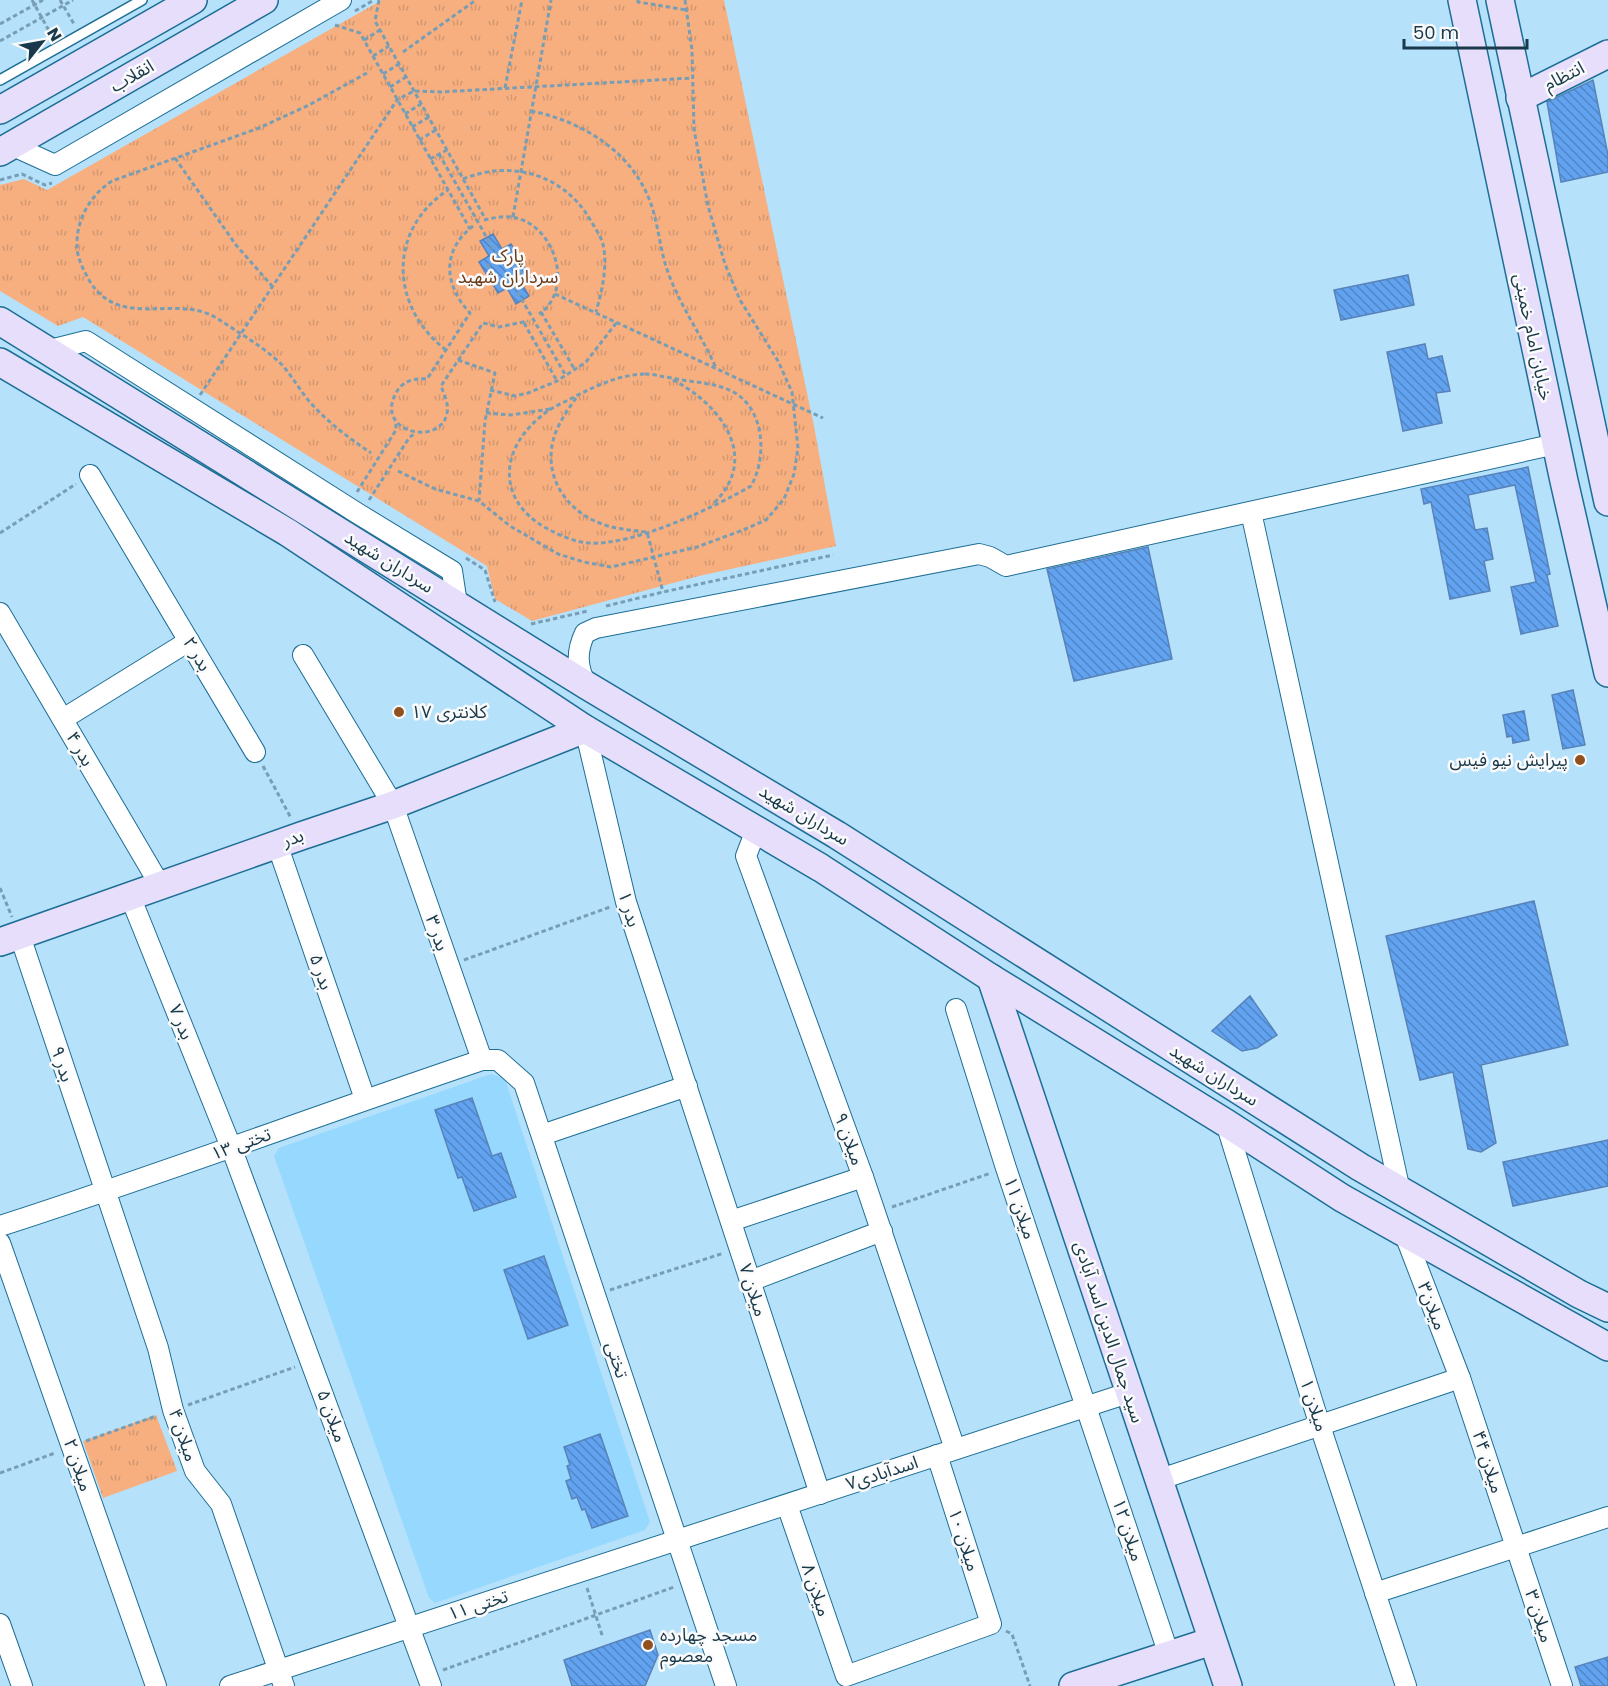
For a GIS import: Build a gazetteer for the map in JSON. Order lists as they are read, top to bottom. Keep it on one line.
{"streets":{"street":["انقلاب","انتظام","خیابان امام خمینی","سرداران شهید","بدر ۲","بدر ۴","بدر","بدر ۱","بدر ۳","بدر ۵","بدر ۷","بدر ۹","میلان ۹","تختی ۱۳","میلان ۱۱","میلان ۷","میلان۳","سید جمال الدین اسد آبادی","تختی","میلان ۱","میلان ۵","میلان ۴","میلان ۴۴","میلان ۲","اسدآبادی۷","میلان ۱۲","میلان ۱۰","میلان ۸","تختی ۱۱","میلان ۳"]},"crossings":[["انتظام","خیابان امام خمینی"],["سرداران شهید","بدر"],["سرداران شهید","بدر ۱"],["سرداران شهید","میلان ۹"],["سرداران شهید","میلان۳"],["سرداران شهید","سید جمال الدین اسد آبادی"],["سرداران شهید","میلان ۱"],["بدر ۴","بدر"],["بدر","بدر ۱"],["بدر","بدر ۳"],["بدر","بدر ۵"],["بدر","بدر ۷"],["بدر","بدر ۹"],["بدر ۱","میلان ۷"],["بدر ۳","تختی ۱۳"],["بدر ۳","تختی"],["بدر ۵","تختی ۱۳"],["بدر ۷","تختی ۱۳"],["بدر ۷","میلان ۵"],["بدر ۹","تختی ۱۳"],["بدر ۹","میلان ۴"],["میلان ۹","اسدآبادی۷"],["میلان ۹","میلان ۱۰"],["تختی ۱۳","تختی"],["تختی ۱۳","میلان ۵"],["تختی ۱۳","میلان ۴"],["میلان ۱۱","اسدآبادی۷"],["میلان ۱۱","میلان ۱۲"],["میلان ۷","اسدآبادی۷"],["میلان۳","میلان ۴۴"],["تختی","اسدآبادی۷"],["تختی","تختی ۱۱"],["میلان ۵","تختی ۱۱"],["میلان ۴","تختی ۱۱"],["میلان ۴۴","میلان ۳"],["اسدآبادی۷","میلان ۱۲"],["اسدآبادی۷","میلان ۱۰"],["اسدآبادی۷","میلان ۸"],["اسدآبادی۷","تختی ۱۱"],["میلان ۱۰","میلان ۸"]],"parks":["پارک سرداران شهید"],"places":["کلانتری ۱۷","پیرایش نیو فیس","مسجد چهارده معصوم"],"scale_bar":"50 m","north":"top right"}
